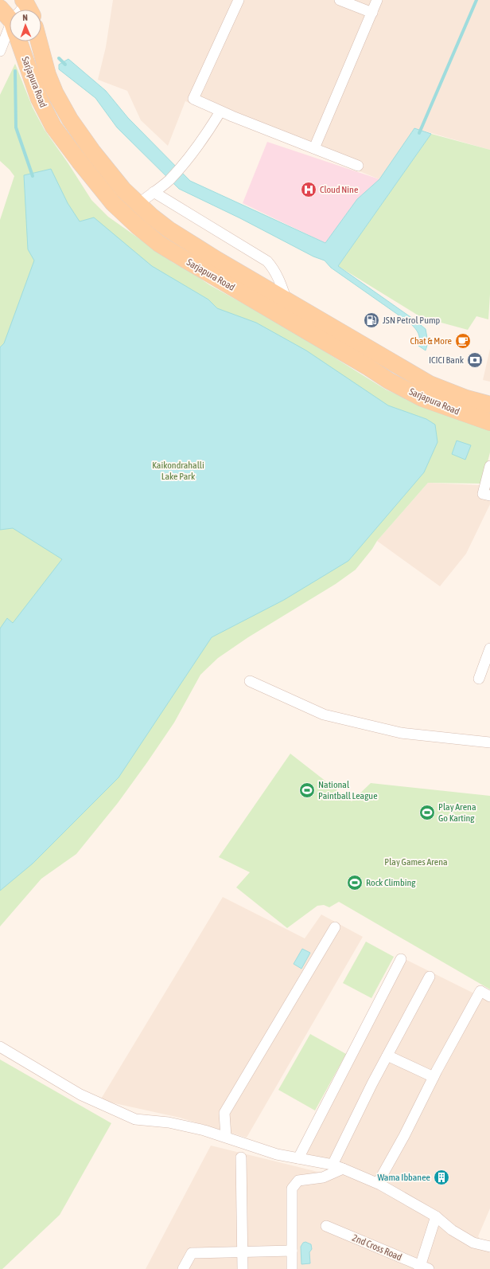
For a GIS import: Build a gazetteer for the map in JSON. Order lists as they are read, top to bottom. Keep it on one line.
{"streets":{"main road":["Sarjapura Road"],"street":["2nd Cross Road"]},"parks":["Kaikondrahalli Lake Park","Play Games Arena"],"places":{"hospital":["Cloud Nine"],"fuel station":["JSN Petrol Pump"],"cafe":["Chat & More"],"bank":["ICICI Bank"],"sports":["National Paintball League","Play Arena Go Karting","Rock Climbing"],"building":["Wama Ibbanee"]},"north":"top"}
